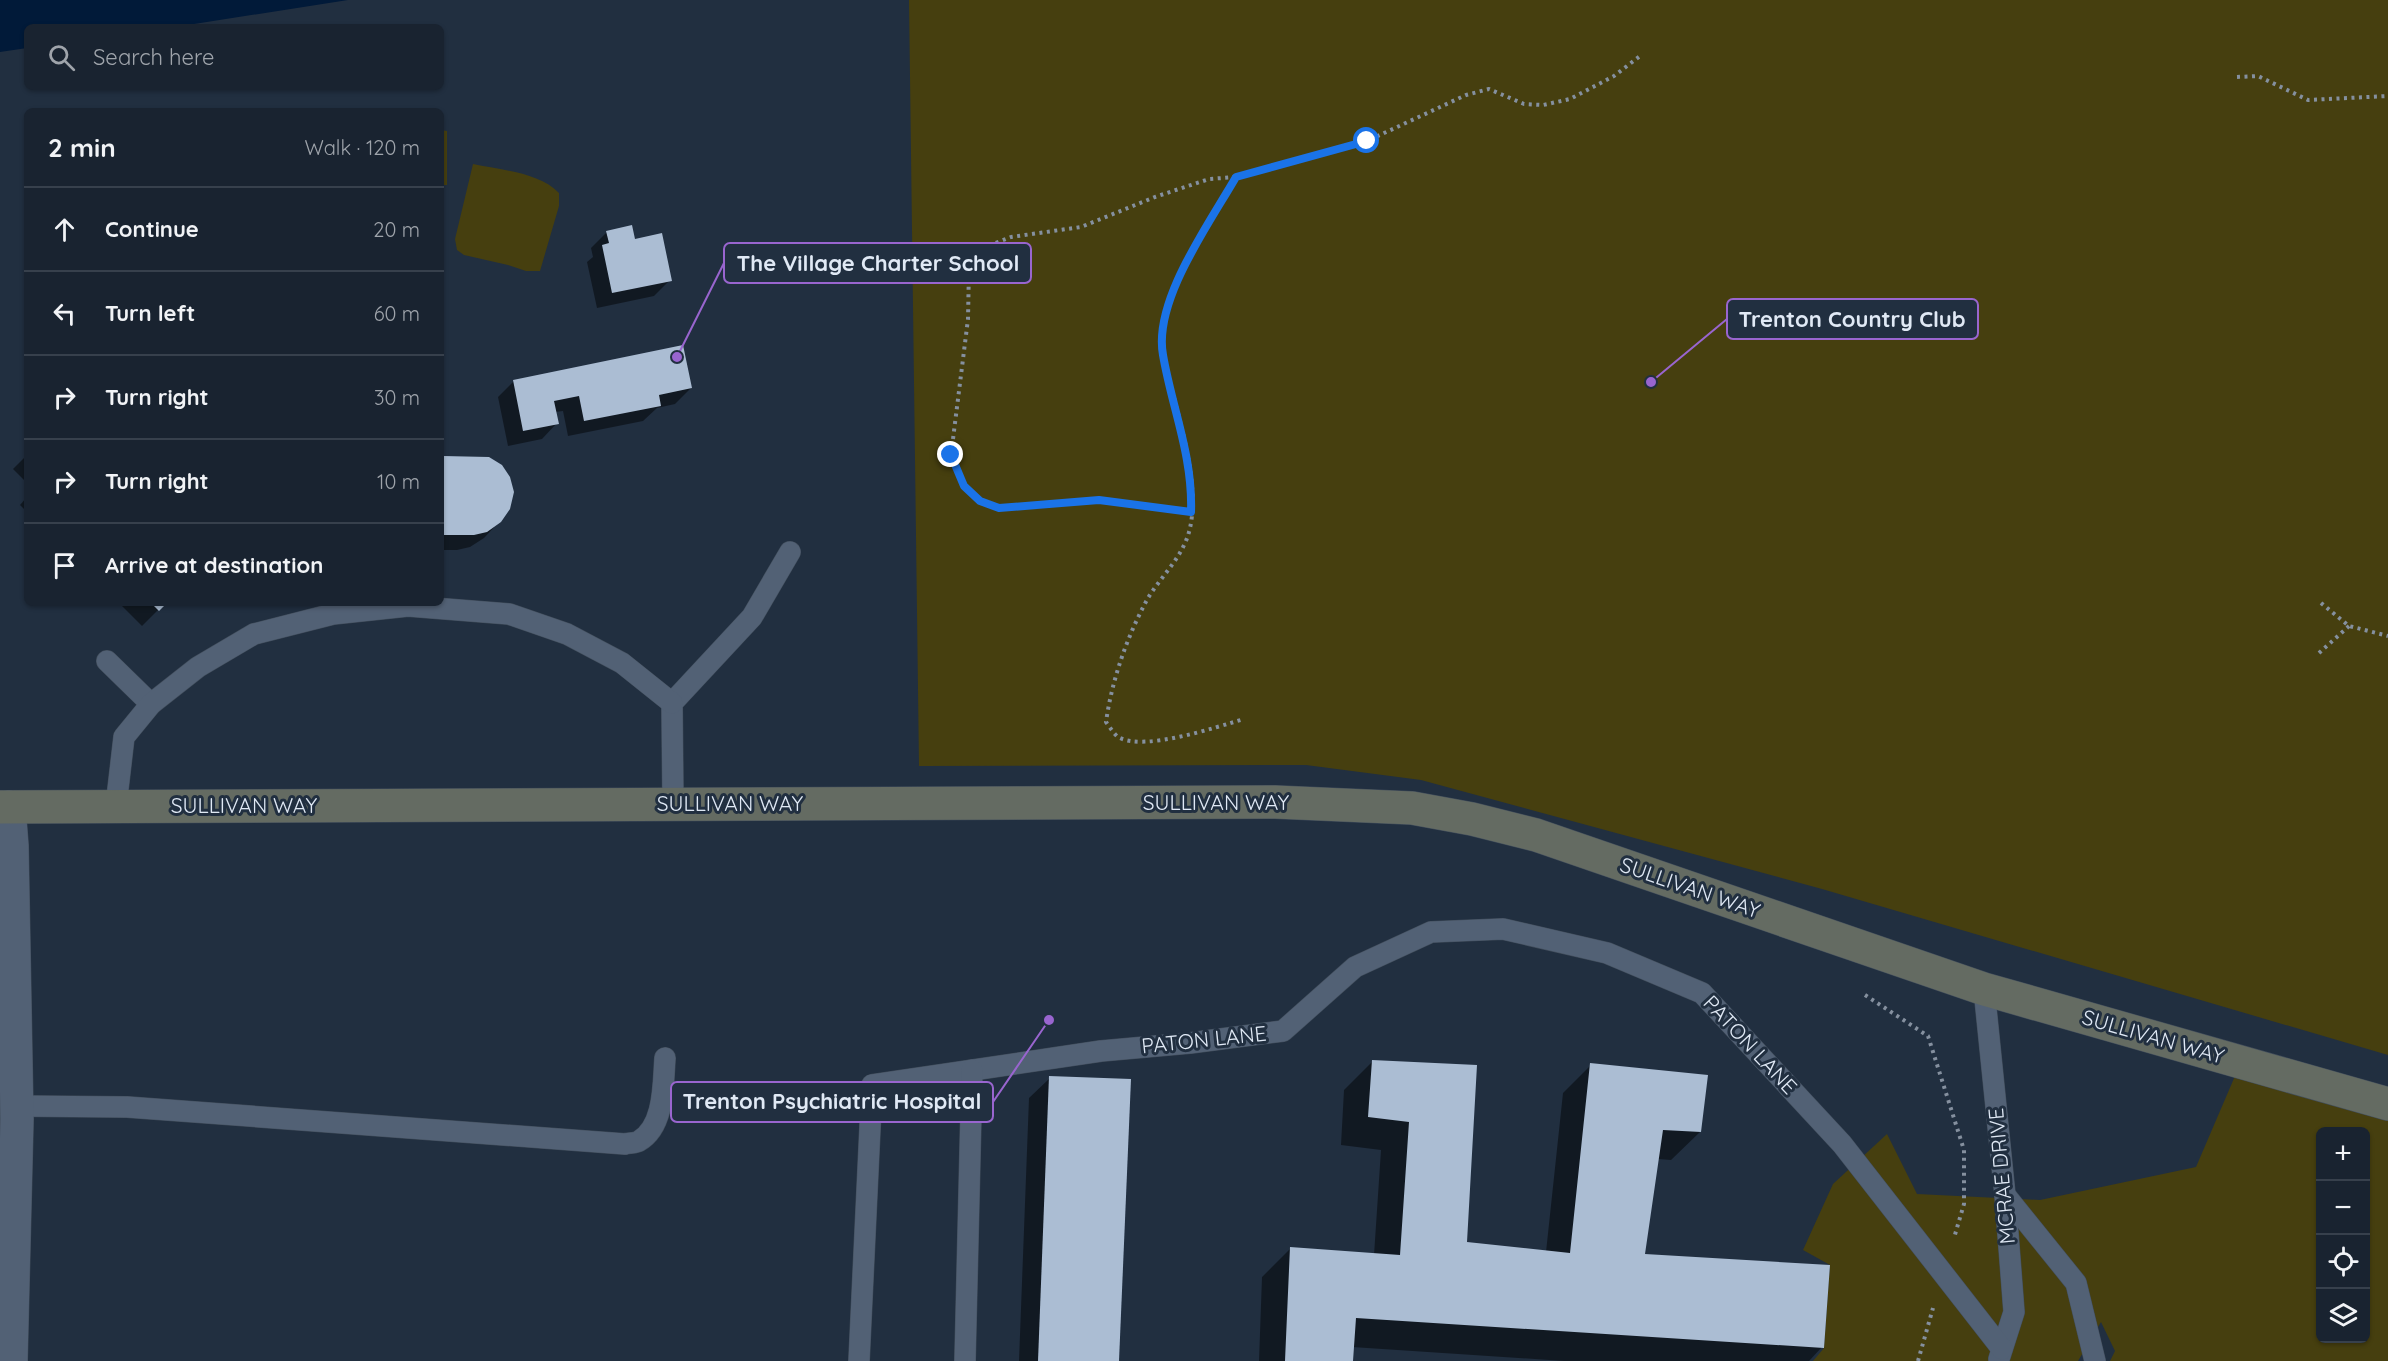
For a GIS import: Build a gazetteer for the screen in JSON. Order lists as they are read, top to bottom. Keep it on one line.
{"streets":{"main road":["SULLIVAN WAY"],"lane":["PATON LANE","MCRAE DRIVE"]},"crossings":[["SULLIVAN WAY","MCRAE DRIVE"],["PATON LANE","MCRAE DRIVE"]],"places":["The Village Charter School","Trenton Country Club","Trenton Psychiatric Hospital"],"page":{"search":"Search here","heading":["2 min","Walk · 120 m"],"list":[["Continue","20 m"],["Turn left","60 m"],["Turn right","30 m"],["Turn right","10 m"],"Arrive at destination"],"map_buttons":["+","−"]}}
